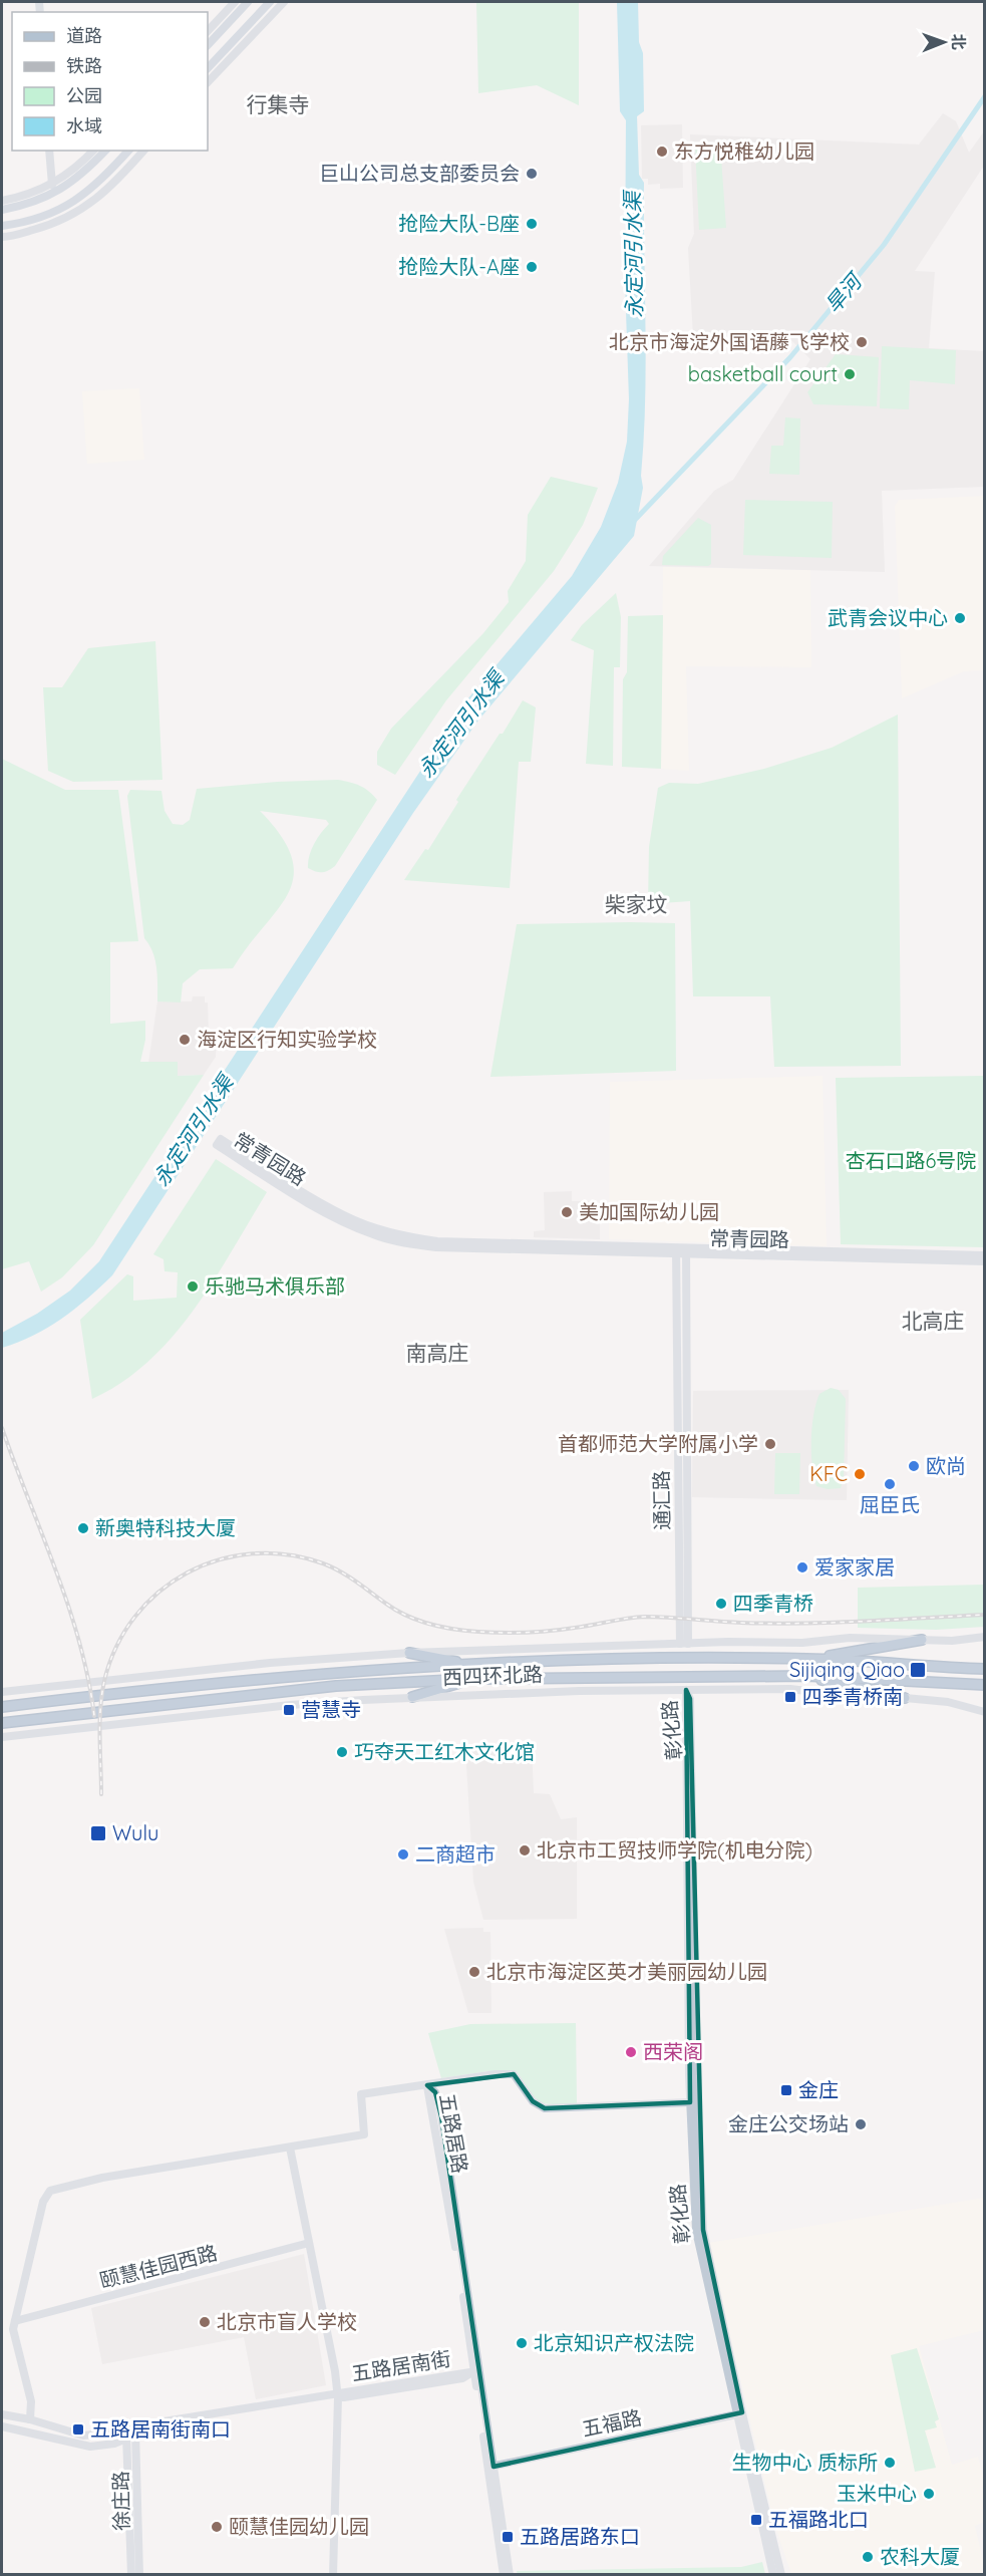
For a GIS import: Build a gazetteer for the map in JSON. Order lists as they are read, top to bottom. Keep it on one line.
{"streets":{"highway":["西四环北路"],"street":["常青园路","通汇路","彰化路","五路居路","颐慧佳园西路","五路居南街","五福路","徐庄路"]},"crossings":[["常青园路","通汇路"],["通汇路","西四环北路"],["西四环北路","彰化路"],["彰化路","五福路"],["五路居路","五路居南街"],["五路居路","五福路"],["五路居南街","徐庄路"]],"districts":["行集寺","柴家坟","北高庄","南高庄"],"water":["永定河引水渠","旱河"],"parks":["杏石口路6号院"],"places":{"other":["东方悦稚幼儿园","巨山公司总支部委员会","抢险大队-B座","抢险大队-A座","北京市海淀外国语藤飞学校","basketball court","武青会议中心","海淀区行知实验学校","美加国际幼儿园","乐驰马术俱乐部","首都师范大学附属小学","欧尚","KFC","屈臣氏","新奥特科技大厦","爱家家居","四季青桥","巧夺天工红木文化馆","北京市工贸技师学院(机电分院)","二商超市","北京市海淀区英才美丽园幼儿园","西荣阁","金庄公交场站","北京市盲人学校","北京知识产权法院","生物中心 质标所","玉米中心","颐慧佳园幼儿园","农科大厦"],"transit":["Sijiqing Qiao","四季青桥南","营慧寺","Wulu","金庄","五路居南街南口","五福路北口","五路居路东口"]},"legend":["道路","铁路","公园","水域"],"north":"right"}
